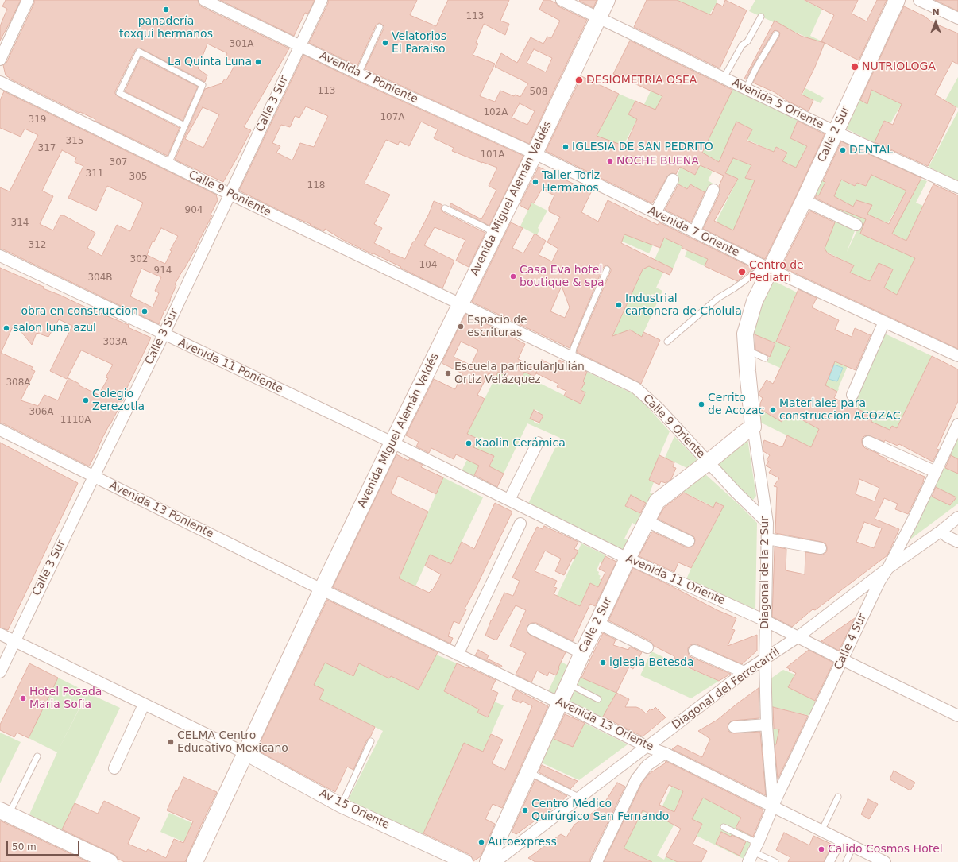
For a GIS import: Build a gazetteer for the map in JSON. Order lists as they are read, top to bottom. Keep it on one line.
{"streets":{"main road":["Calle 2 Sur","Avenida Miguel Alemán Valdés","Diagonal de la 2 Sur"],"street":["Avenida 7 Poniente","Calle 3 Sur","Avenida 5 Oriente","Calle 9 Poniente","Avenida 7 Oriente","Avenida 11 Poniente","Calle 9 Oriente","Avenida 13 Poniente","Avenida 11 Oriente","Calle 4 Sur","Diagonal del Ferrocarril","Avenida 13 Oriente","Av 15 Oriente"]},"crossings":[["Avenida 7 Poniente","Calle 3 Sur"],["Avenida 7 Poniente","Avenida Miguel Alemán Valdés"],["Avenida 7 Poniente","Avenida 7 Oriente"],["Calle 3 Sur","Calle 9 Poniente"],["Calle 3 Sur","Avenida 11 Poniente"],["Calle 3 Sur","Avenida 13 Poniente"],["Avenida 5 Oriente","Calle 2 Sur"],["Avenida 5 Oriente","Avenida Miguel Alemán Valdés"],["Calle 2 Sur","Avenida 7 Oriente"],["Calle 2 Sur","Calle 9 Oriente"],["Calle 2 Sur","Diagonal de la 2 Sur"],["Calle 2 Sur","Avenida 11 Oriente"],["Calle 2 Sur","Avenida 13 Oriente"],["Calle 9 Poniente","Avenida Miguel Alemán Valdés"],["Calle 9 Poniente","Calle 9 Oriente"],["Avenida Miguel Alemán Valdés","Avenida 7 Oriente"],["Avenida Miguel Alemán Valdés","Avenida 11 Poniente"],["Avenida Miguel Alemán Valdés","Calle 9 Oriente"],["Avenida Miguel Alemán Valdés","Avenida 13 Poniente"],["Avenida Miguel Alemán Valdés","Avenida 11 Oriente"],["Avenida Miguel Alemán Valdés","Avenida 13 Oriente"],["Avenida Miguel Alemán Valdés","Av 15 Oriente"],["Avenida 7 Oriente","Diagonal de la 2 Sur"],["Avenida 11 Poniente","Avenida 11 Oriente"],["Calle 9 Oriente","Diagonal de la 2 Sur"],["Avenida 13 Poniente","Avenida 13 Oriente"],["Diagonal de la 2 Sur","Avenida 11 Oriente"],["Diagonal de la 2 Sur","Calle 4 Sur"],["Diagonal de la 2 Sur","Diagonal del Ferrocarril"],["Diagonal de la 2 Sur","Avenida 13 Oriente"],["Avenida 11 Oriente","Calle 4 Sur"],["Avenida 11 Oriente","Diagonal del Ferrocarril"],["Calle 4 Sur","Diagonal del Ferrocarril"],["Calle 4 Sur","Avenida 13 Oriente"],["Diagonal del Ferrocarril","Avenida 13 Oriente"]],"places":["panadería toxqui hermanos","Velatorios El Paraiso","La Quinta Luna","NUTRIOLOGA","DESIOMETRIA OSEA","IGLESIA DE SAN PEDRITO","DENTAL","NOCHE BUENA","Taller Toriz Hermanos","Centro de Pediatri","Casa Eva hotel boutique & spa","Industrial cartonera de Cholula","obra en construccion","Espacio de escrituras","salon luna azul","Escuela particularJulián Ortiz Velázquez","Colegio Zerezotla","Cerrito de Acozac","Materiales para construccion ACOZAC","Kaolin Cerámica","iglesia Betesda","Hotel Posada Maria Sofia","CELMA Centro Educativo Mexicano","Centro Médico Quirúrgico San Fernando","Autoexpress","Calido Cosmos Hotel"],"house_numbers":["113","301A","113","508","102A","107A","319","315","317","101A","307","311","305","118","904","314","312","302","104","914","304B","303A","308A","306A","1110A"],"scale_bar":"50 m","north":"top"}
